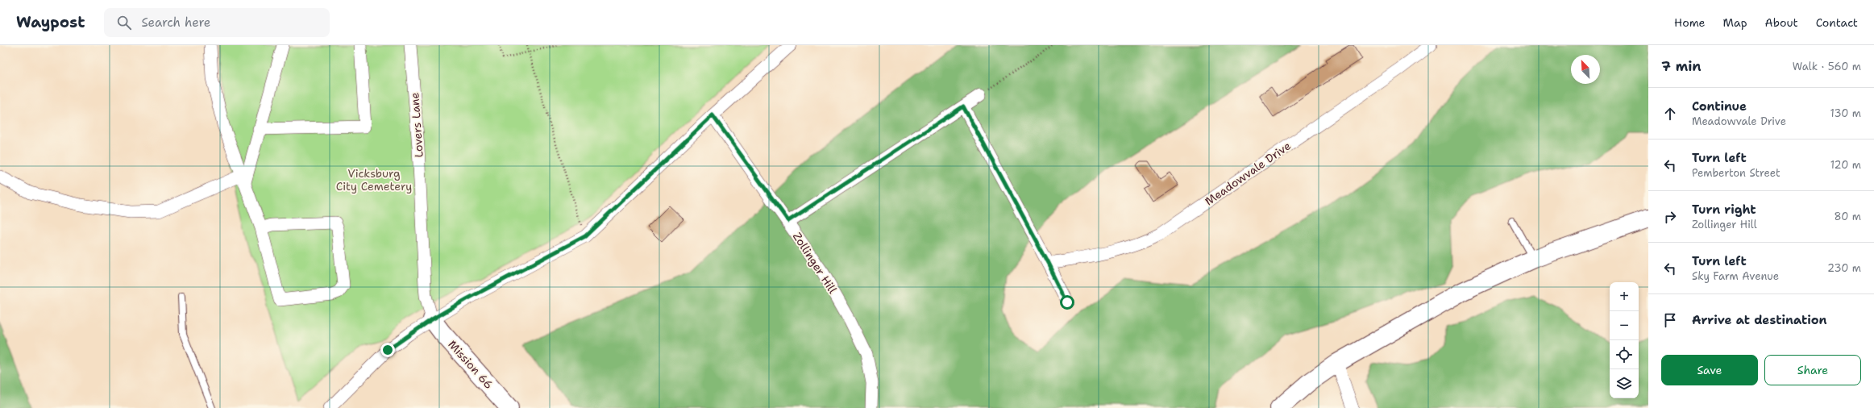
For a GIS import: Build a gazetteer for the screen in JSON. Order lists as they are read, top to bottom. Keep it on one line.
{"streets":{"street":["Lovers Lane","Meadowvale Drive","Zollinger Hill","Mission 66"]},"crossings":[["Lovers Lane","Mission 66"]],"parks":["Vicksburg City Cemetery"],"north":"top left","page":{"header":"Waypost","search":"Search here","nav":["Home","Map","About","Contact"],"heading":["7 min","Walk · 560 m"],"list":[["Continue","Meadowvale Drive","130 m"],["Turn left","Pemberton Street","120 m"],["Turn right","Zollinger Hill","80 m"],["Turn left","Sky Farm Avenue","230 m"],"Arrive at destination"],"map_buttons":["+","−"],"buttons":["Save","Share"]}}
